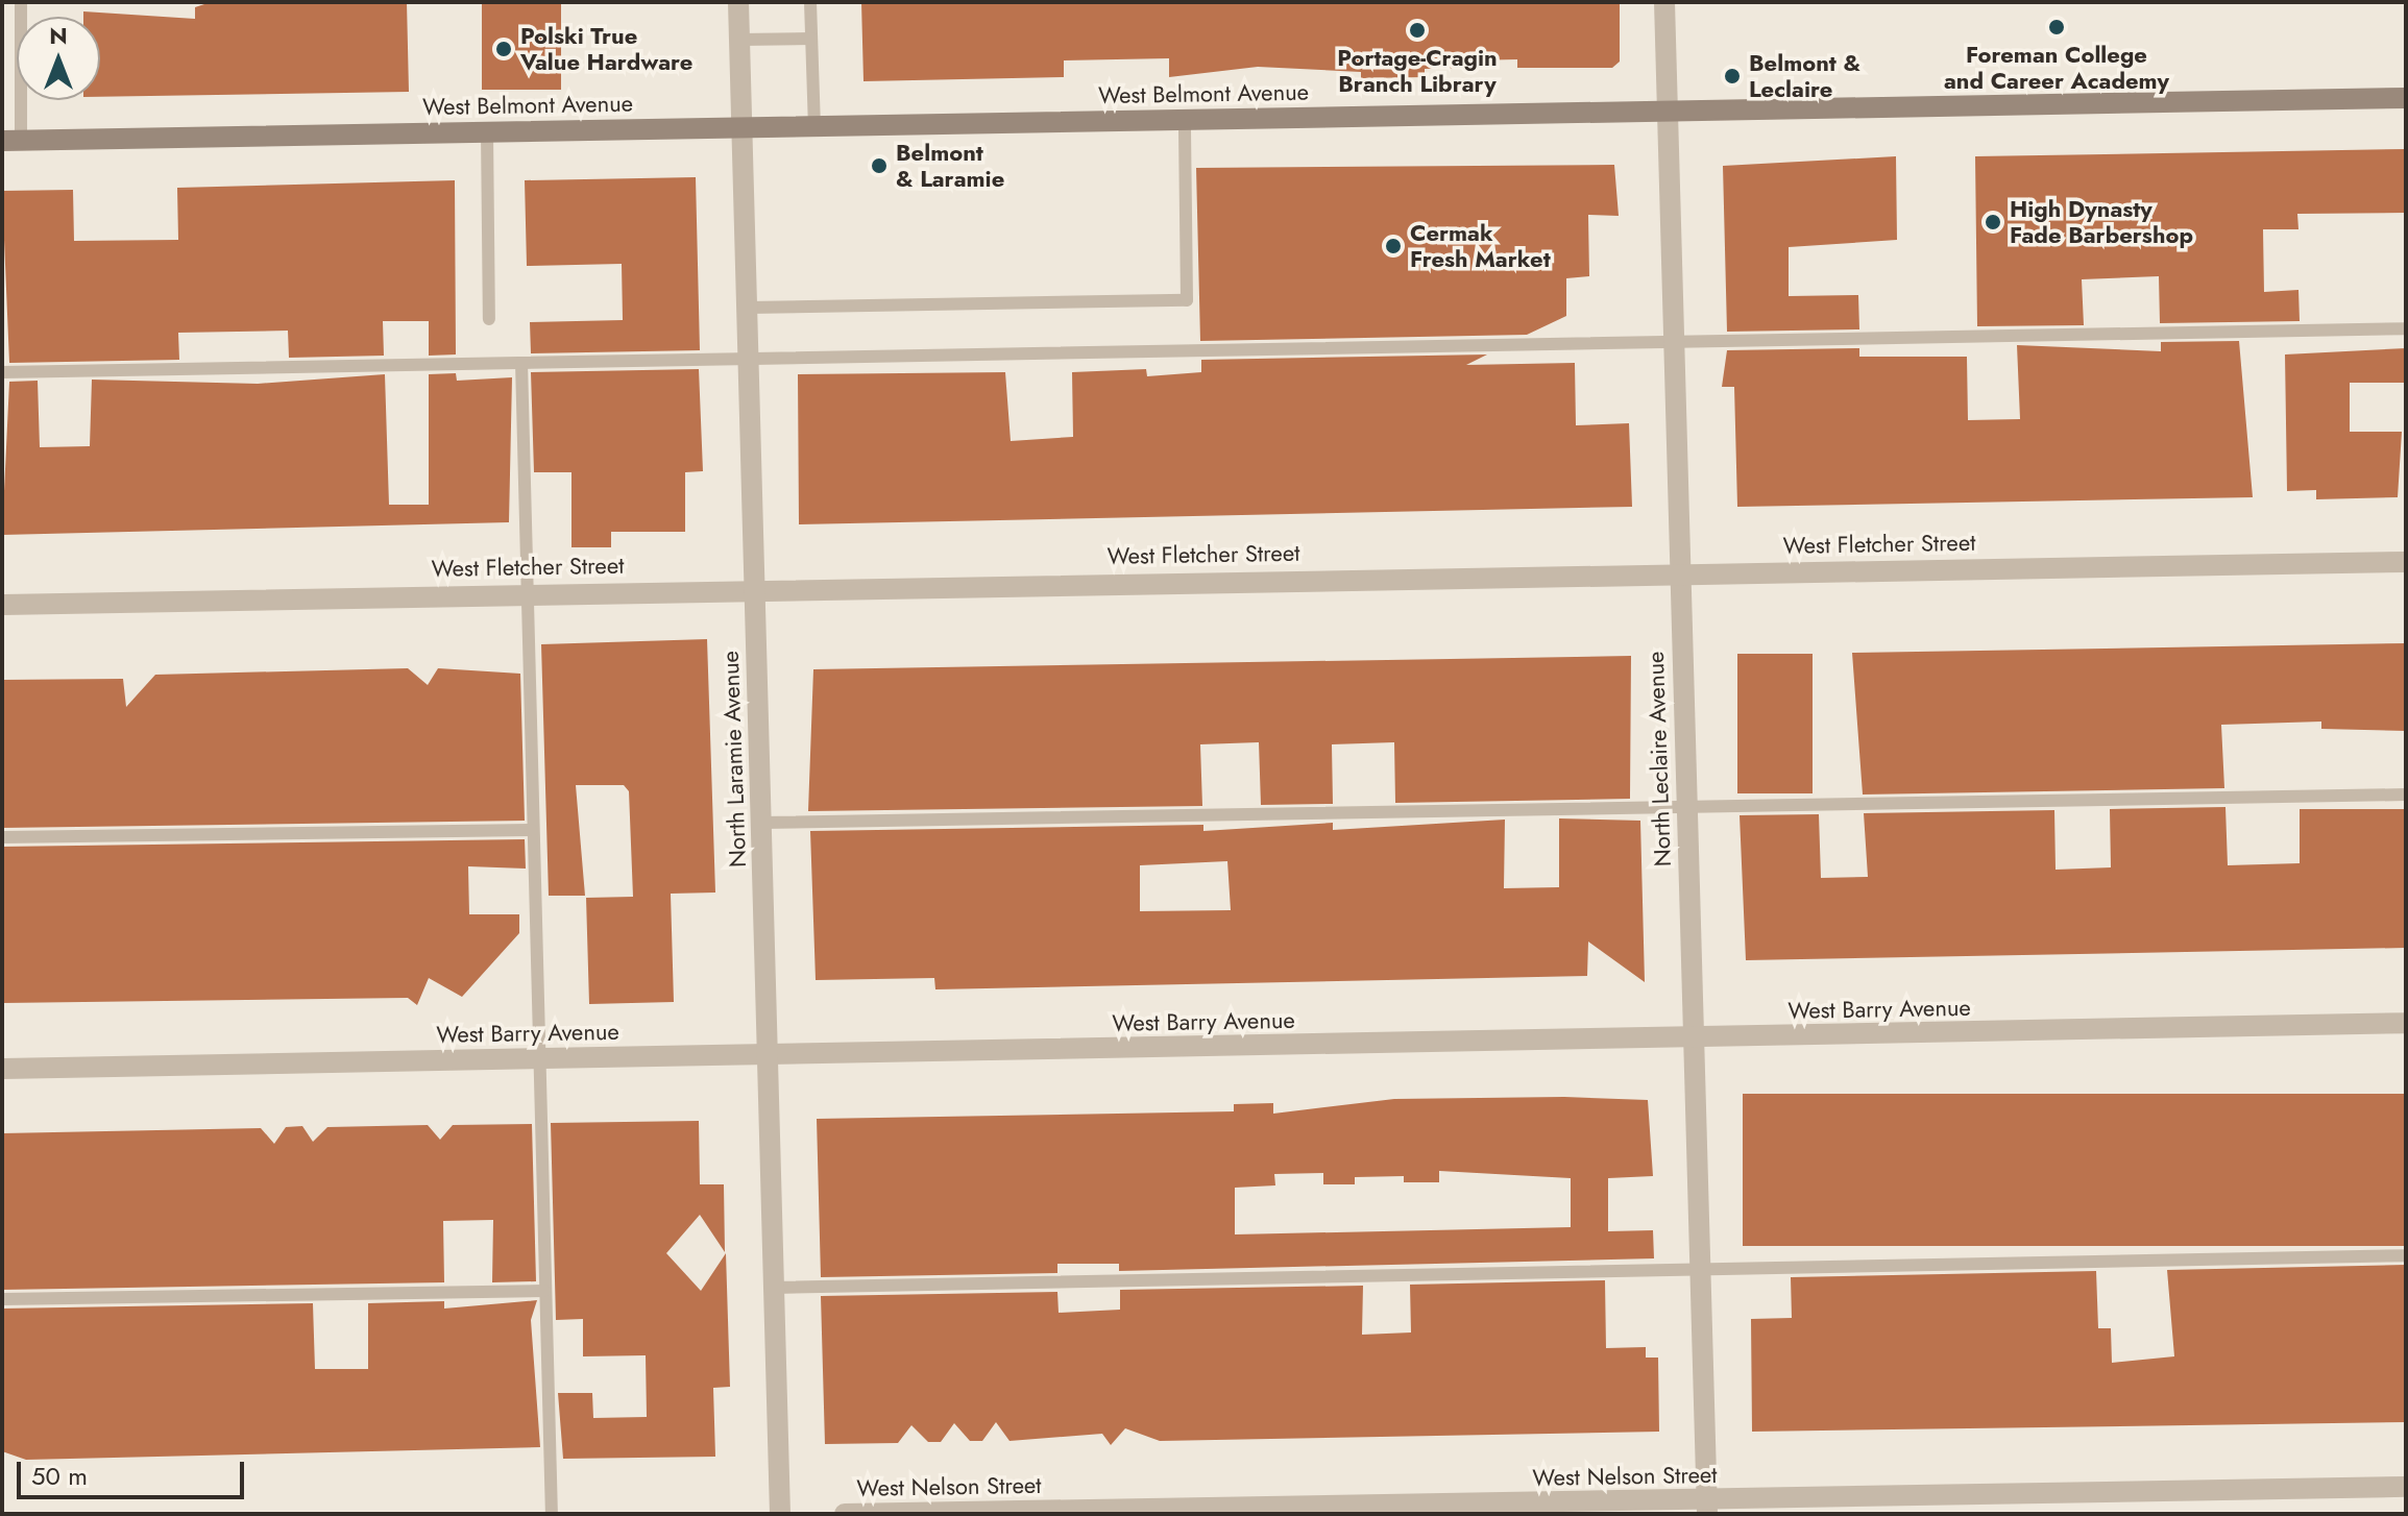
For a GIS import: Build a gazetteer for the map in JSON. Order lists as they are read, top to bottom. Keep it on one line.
{"streets":{"main road":["West Belmont Avenue"],"street":["West Fletcher Street","North Laramie Avenue","North Leclaire Avenue","West Barry Avenue","West Nelson Street"]},"crossings":[["West Belmont Avenue","North Laramie Avenue"],["West Belmont Avenue","North Leclaire Avenue"],["West Fletcher Street","North Laramie Avenue"],["West Fletcher Street","North Leclaire Avenue"],["North Laramie Avenue","West Barry Avenue"],["North Leclaire Avenue","West Barry Avenue"],["North Leclaire Avenue","West Nelson Street"]],"places":["Foreman College and Career Academy","Portage-Cragin Branch Library","Polski True Value Hardware","Belmont & Leclaire","Belmont & Laramie","High Dynasty Fade Barbershop","Cermak Fresh Market"],"scale_bar":"50 m","north":"top"}
